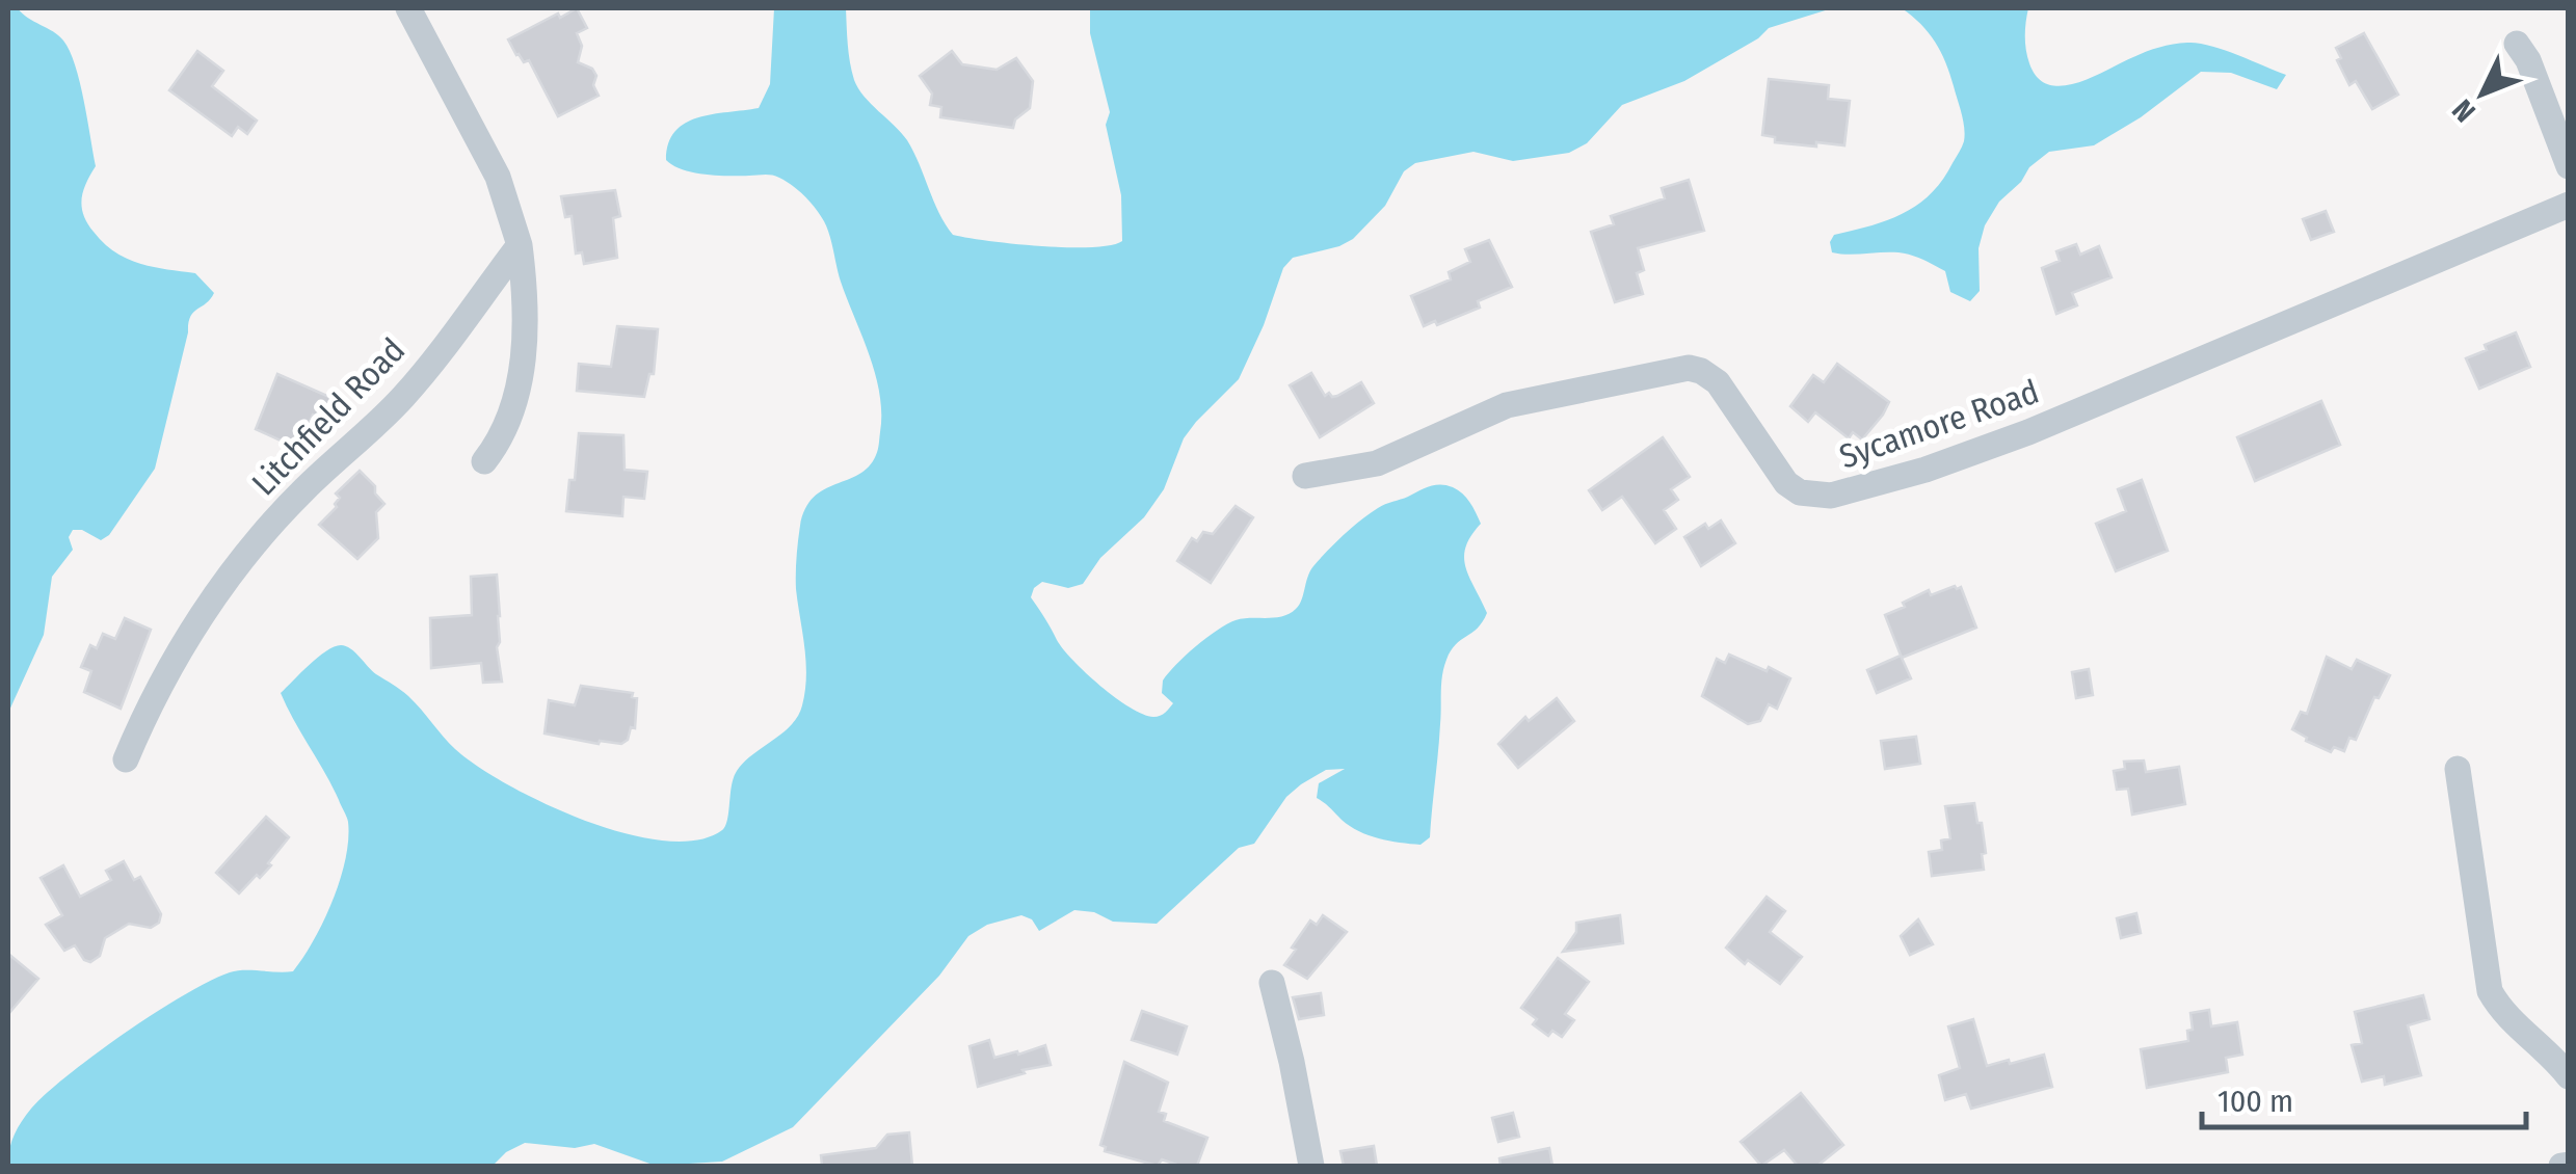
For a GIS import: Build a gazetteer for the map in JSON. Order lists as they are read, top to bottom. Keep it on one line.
{"streets":{"street":["Litchfield Road","Sycamore Road"]},"scale_bar":"100 m","north":"bottom left"}
